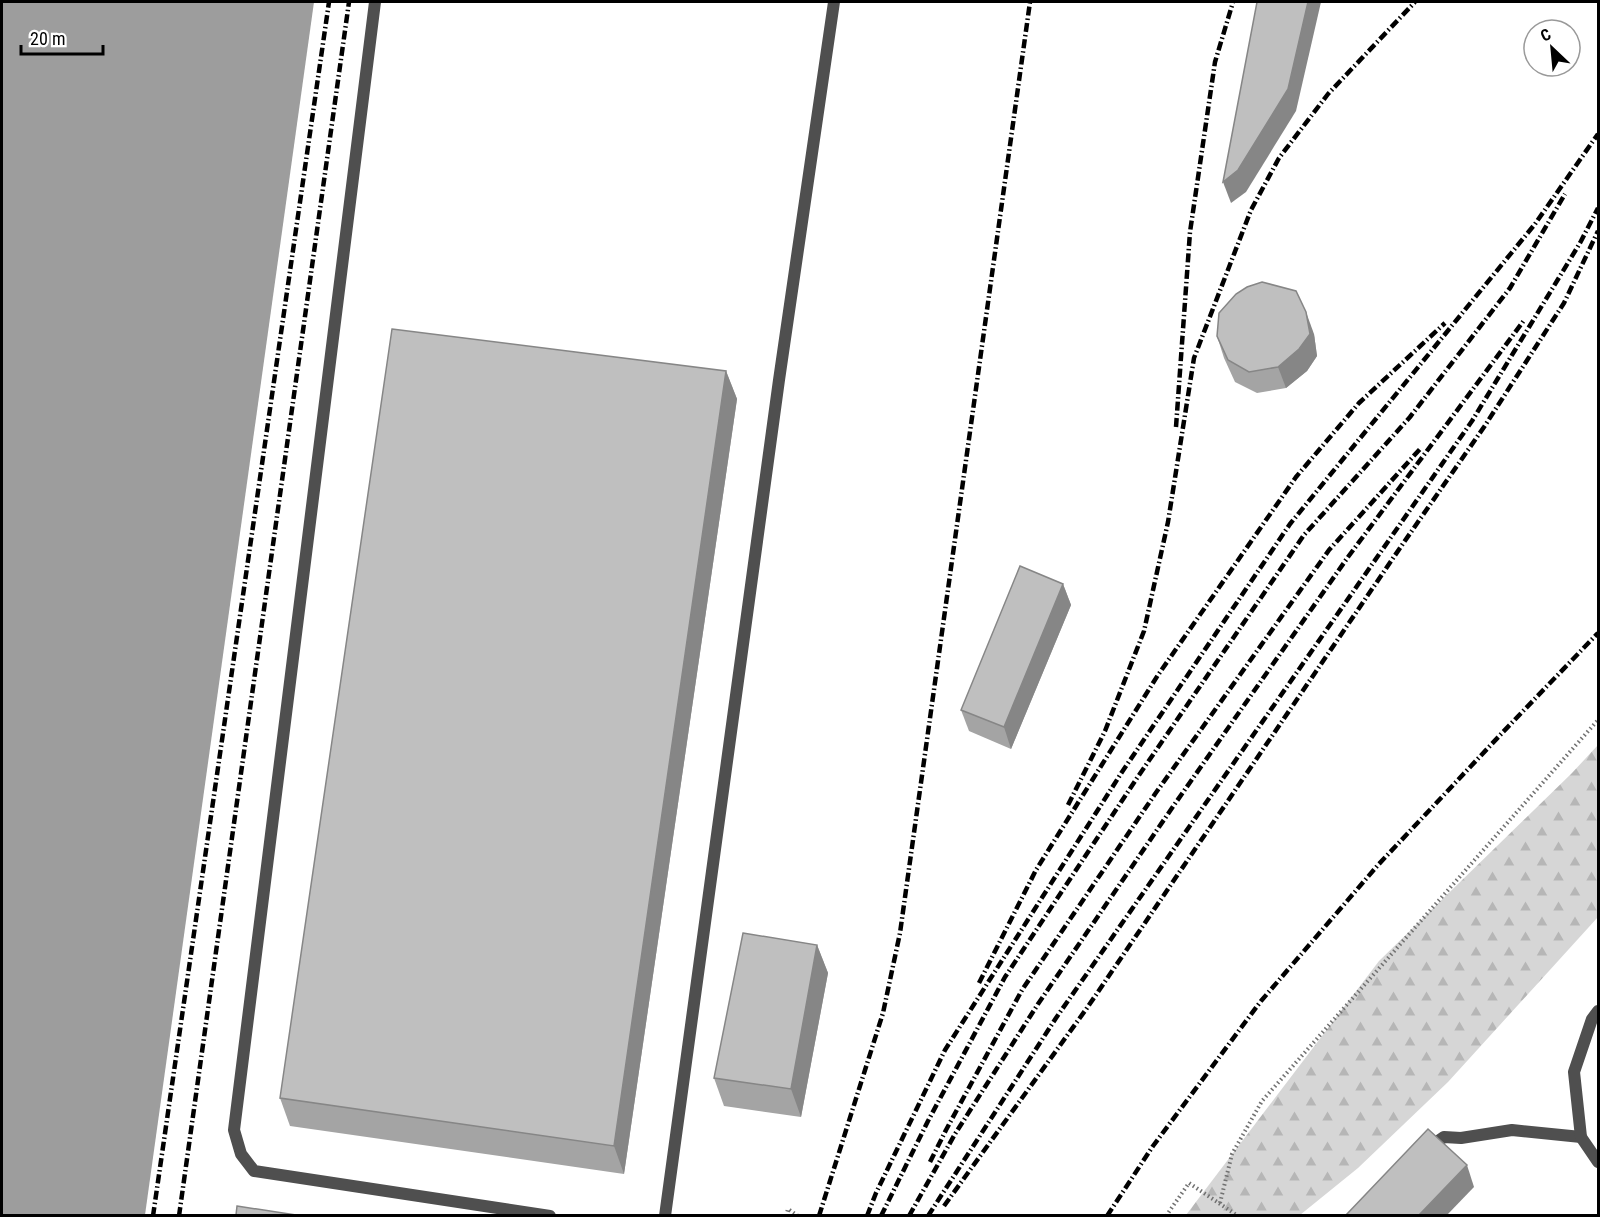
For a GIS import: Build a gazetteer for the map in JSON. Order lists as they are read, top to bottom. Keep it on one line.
{"scale_bar":"20 m","north":"top left"}
